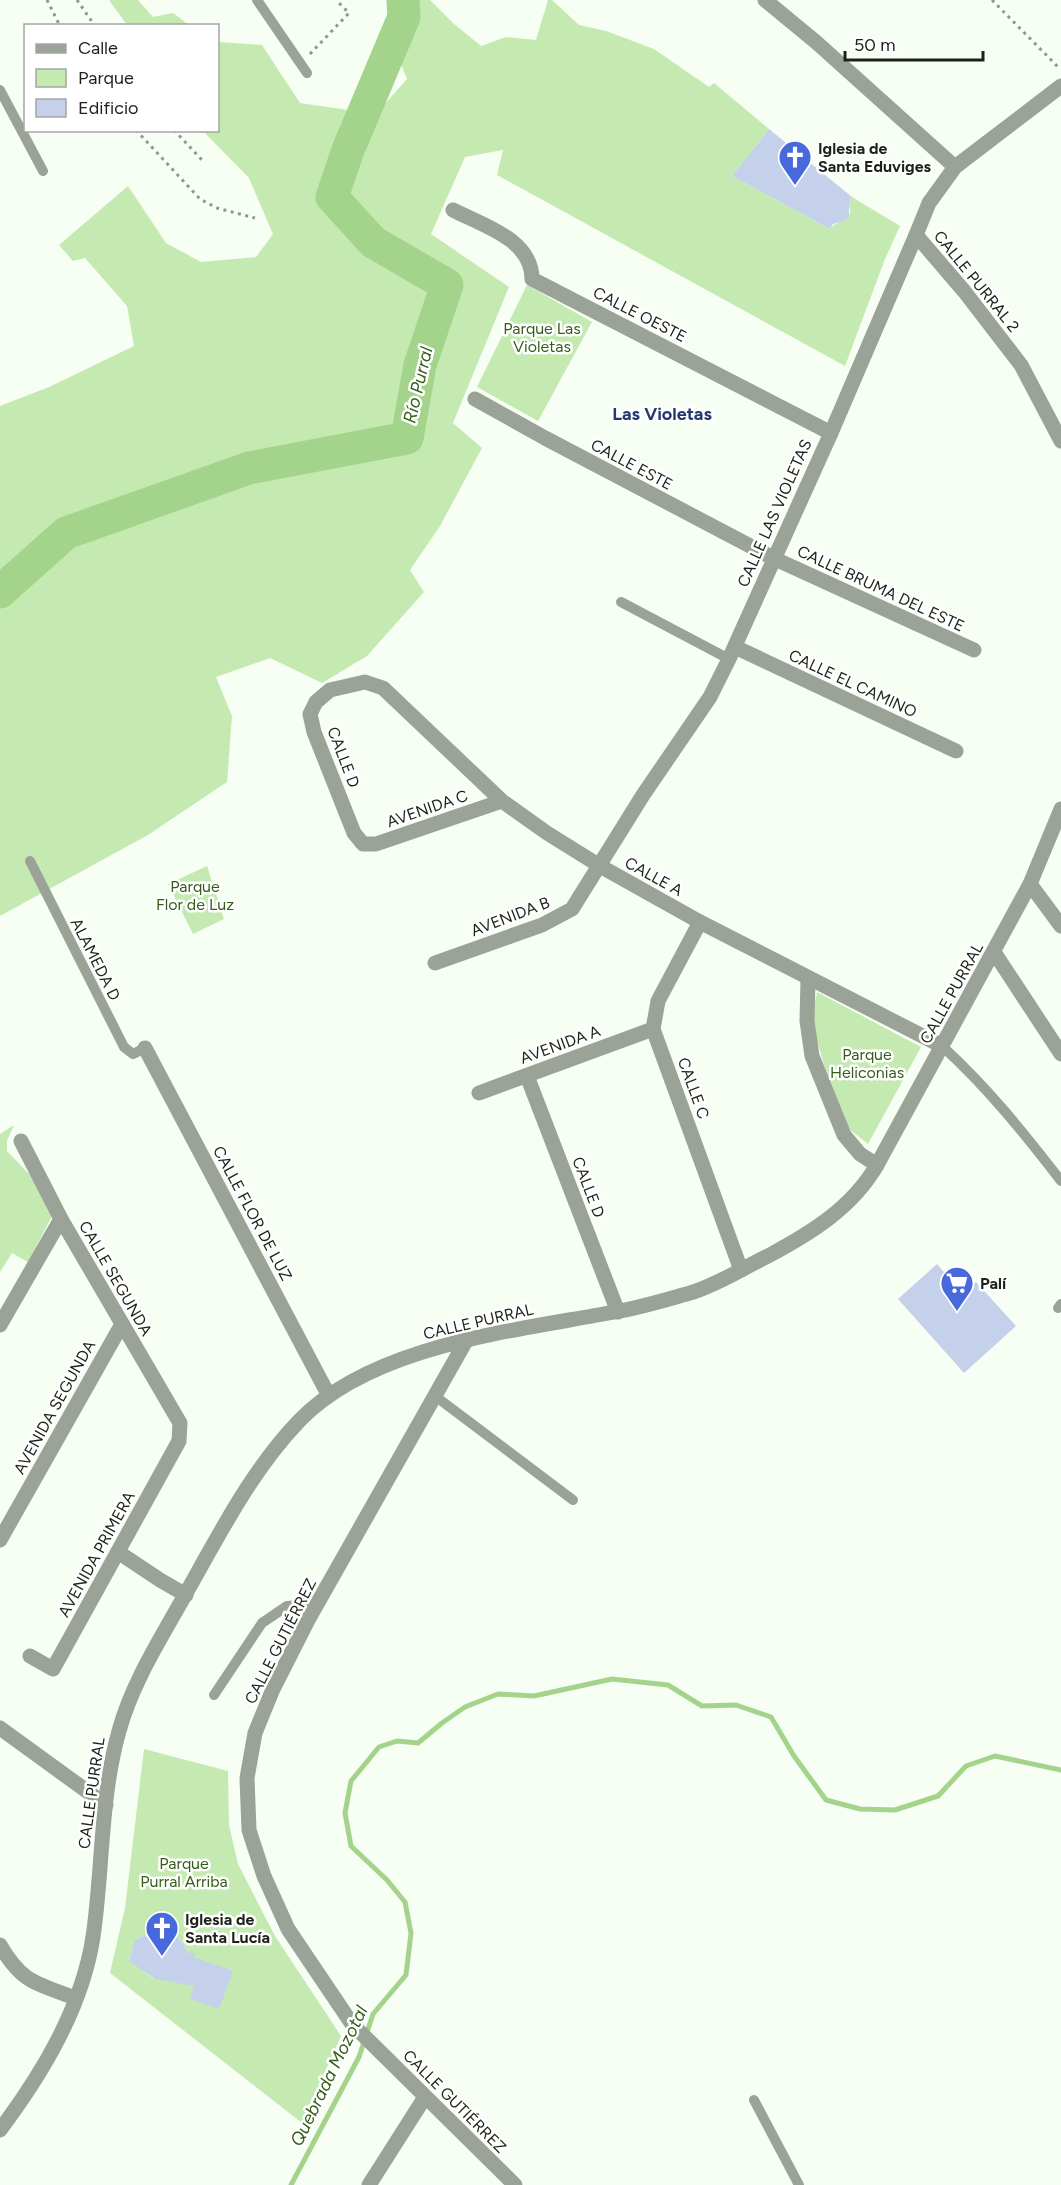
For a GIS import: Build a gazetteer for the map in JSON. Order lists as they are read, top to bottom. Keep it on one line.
{"streets":{"street":["CALLE PURRAL 2","CALLE OESTE","CALLE ESTE","CALLE LAS VIOLETAS","CALLE BRUMA DEL ESTE","CALLE EL CAMINO","CALLE D","AVENIDA C","CALLE A","AVENIDA B","CALLE PURRAL","AVENIDA A","CALLE C","CALLE FLOR DE LUZ","CALLE SEGUNDA","AVENIDA SEGUNDA","AVENIDA PRIMERA","CALLE GUTIÉRREZ"],"lane":["ALAMEDA D"]},"crossings":[["CALLE PURRAL 2","CALLE LAS VIOLETAS"],["CALLE OESTE","CALLE LAS VIOLETAS"],["CALLE ESTE","CALLE LAS VIOLETAS"],["CALLE ESTE","CALLE BRUMA DEL ESTE"],["CALLE LAS VIOLETAS","CALLE BRUMA DEL ESTE"],["CALLE LAS VIOLETAS","CALLE EL CAMINO"],["CALLE LAS VIOLETAS","AVENIDA B"],["CALLE D","AVENIDA C"],["CALLE D","CALLE A"],["CALLE D","CALLE PURRAL"],["CALLE D","AVENIDA A"],["AVENIDA C","CALLE A"],["CALLE A","AVENIDA B"],["CALLE A","CALLE PURRAL"],["ALAMEDA D","CALLE FLOR DE LUZ"],["CALLE PURRAL","CALLE C"],["CALLE PURRAL","CALLE FLOR DE LUZ"],["CALLE PURRAL","CALLE GUTIÉRREZ"],["AVENIDA A","CALLE C"],["CALLE SEGUNDA","AVENIDA SEGUNDA"],["CALLE SEGUNDA","AVENIDA PRIMERA"]],"districts":["Las Violetas"],"water":["Río Purral","Quebrada Mozotal"],"parks":["Parque Las Violetas","Parque Flor de Luz","Parque Heliconias","Parque Purral Arriba"],"places":{"church":["Iglesia de Santa Eduviges","Iglesia de Santa Lucía"],"supermarket":["Palí"]},"legend":["Calle","Parque","Edificio"],"scale_bar":"50 m"}
